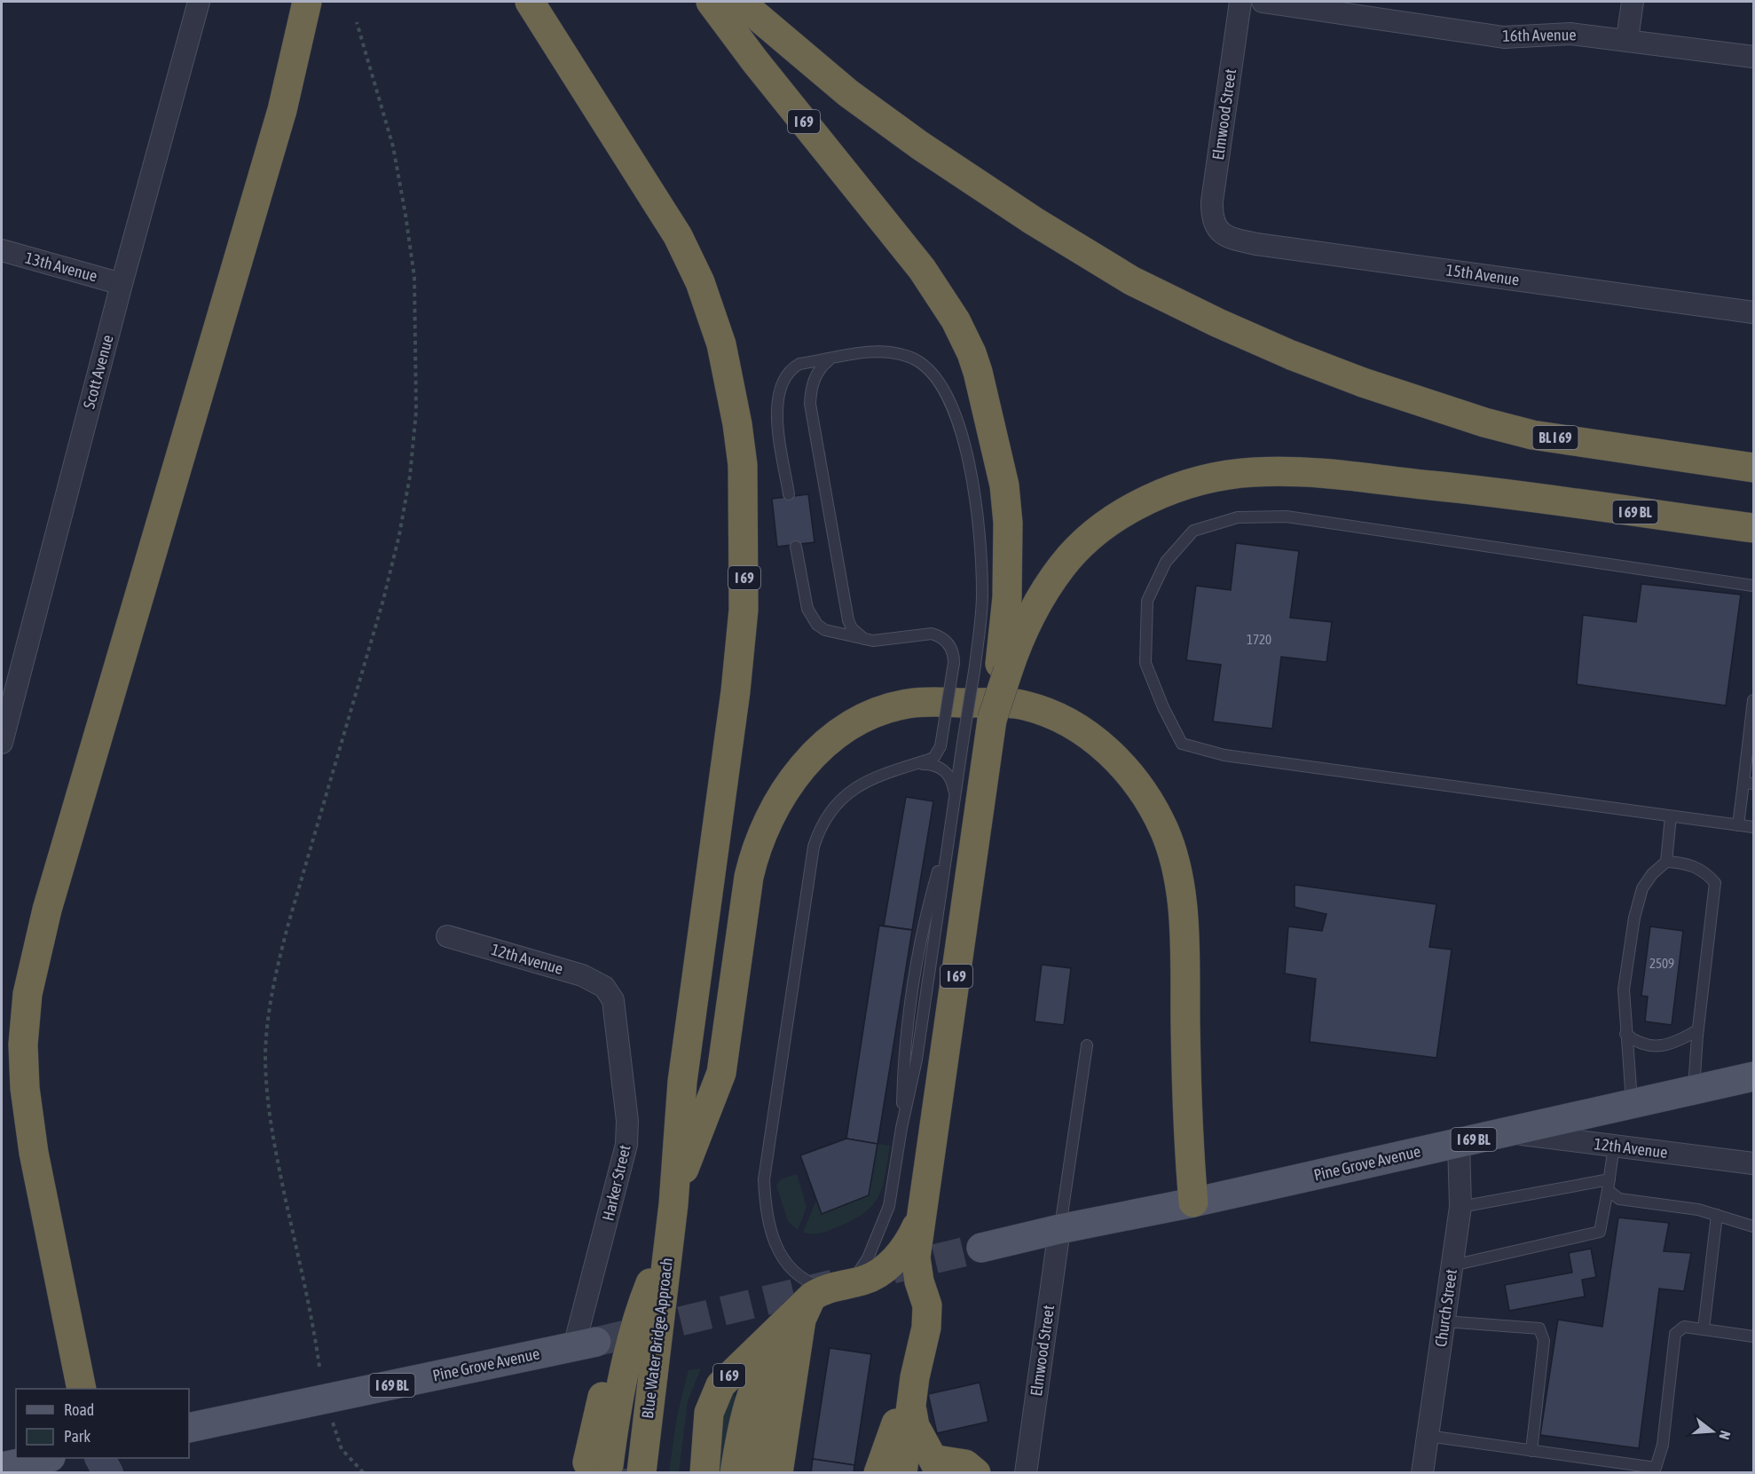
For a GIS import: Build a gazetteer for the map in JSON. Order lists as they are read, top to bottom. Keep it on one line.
{"streets":{"highway":["I 69","BL I 69","I 69 BL","Blue Water Bridge Approach"],"main road":["Pine Grove Avenue"],"street":["16th Avenue","Elmwood Street","13th Avenue","15th Avenue","Scott Avenue","12th Avenue","Harker Street","Church Street"]},"crossings":[["Elmwood Street","15th Avenue"],["Elmwood Street","Pine Grove Avenue"],["I 69","I 69 BL"],["I 69","Blue Water Bridge Approach"],["13th Avenue","Scott Avenue"],["12th Avenue","Pine Grove Avenue"],["12th Avenue","Harker Street"],["Pine Grove Avenue","Harker Street"],["Pine Grove Avenue","Church Street"]],"house_numbers":["1720","2509"],"legend":["Road","Park"],"north":"right"}
